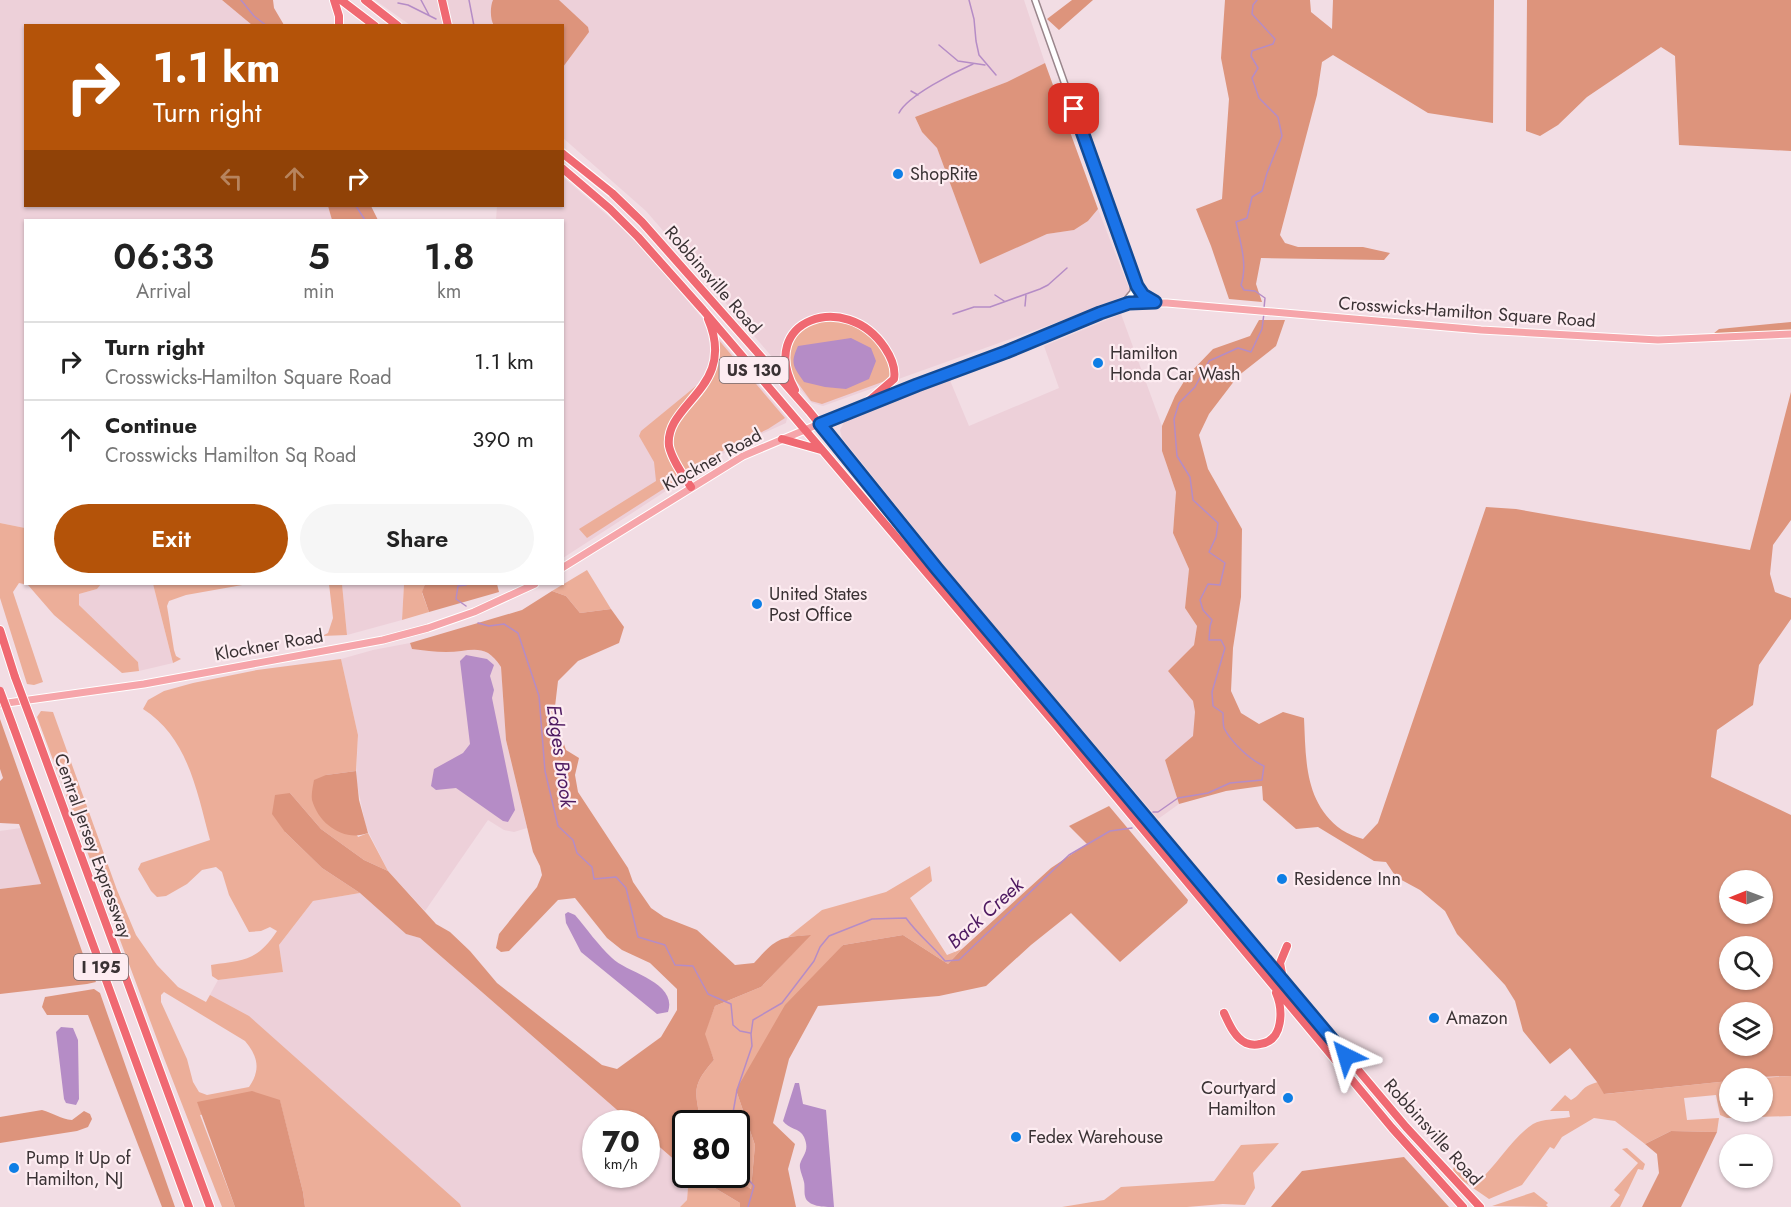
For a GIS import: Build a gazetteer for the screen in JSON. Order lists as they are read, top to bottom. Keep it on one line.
{"streets":{"highway":["Robbinsville Road","US 130","Central Jersey Expressway","I 195"],"main road":["Crosswicks-Hamilton Square Road","Klockner Road"]},"crossings":[["Robbinsville Road","Crosswicks-Hamilton Square Road"],["Robbinsville Road","Klockner Road"],["Crosswicks-Hamilton Square Road","Klockner Road"]],"water":["Edges Brook","Back Creek"],"places":["ShopRite","Hamilton Honda Car Wash","United States Post Office","Residence Inn","Amazon","Courtyard Hamilton","Fedex Warehouse","Pump It Up of Hamilton, NJ"],"north":"left","page":{"turn":["1.1 km","Turn right"],"eta":["06:33","Arrival","5","min","1.8","km"],"list":[{"name":"Turn right","note":"Crosswicks-Hamilton Square Road","value":"1.1 km"},{"name":"Continue","note":"Crosswicks Hamilton Sq Road","value":"390 m"}],"buttons":["Exit","Share"],"map_buttons":["+","−"],"speed":"70 km/h","limit":"80"}}
